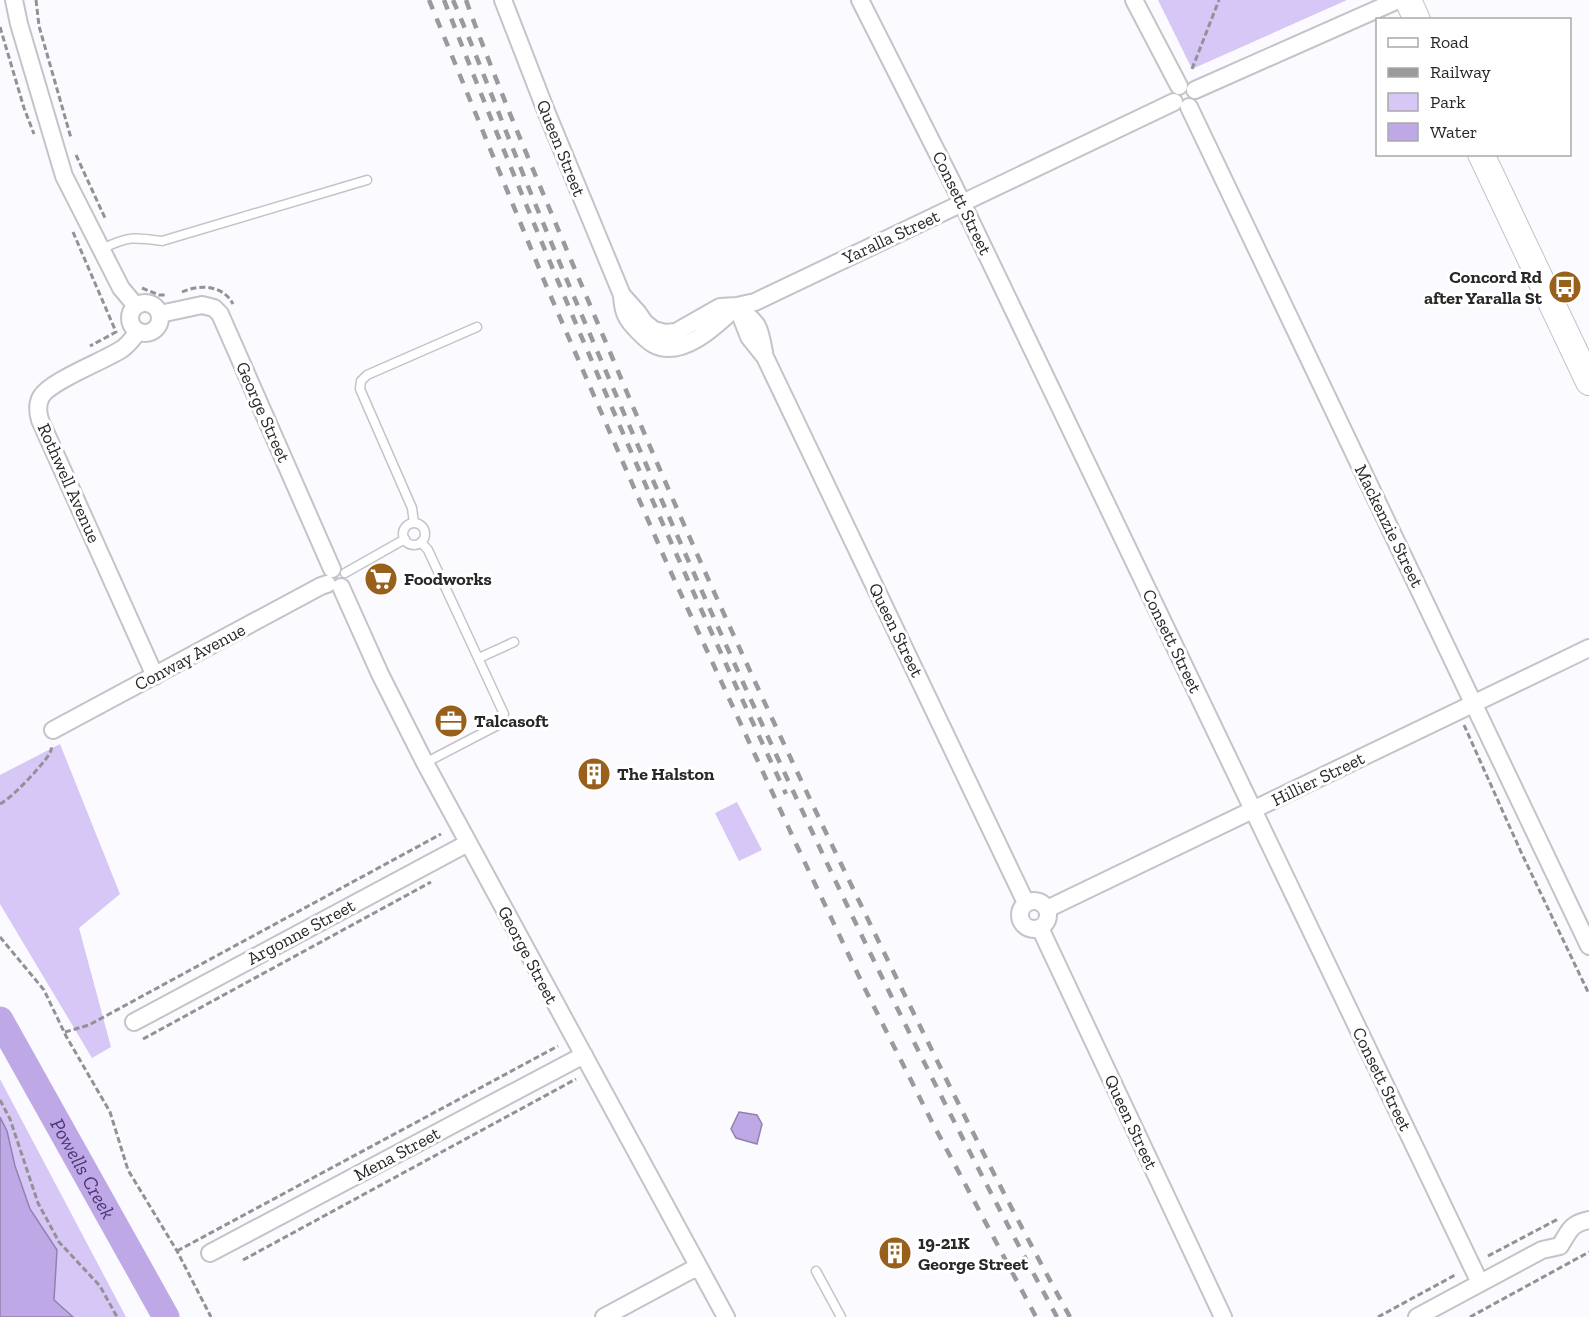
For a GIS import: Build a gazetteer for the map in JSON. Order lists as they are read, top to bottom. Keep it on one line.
{"streets":{"street":["Queen Street","Consett Street","Yaralla Street","George Street","Rothwell Avenue","Mackenzie Street","Conway Avenue","Hillier Street","Argonne Street","Mena Street"]},"crossings":[["Queen Street","Yaralla Street"],["Queen Street","Hillier Street"],["Consett Street","Yaralla Street"],["Consett Street","Hillier Street"],["Yaralla Street","Mackenzie Street"],["George Street","Rothwell Avenue"],["George Street","Conway Avenue"],["George Street","Argonne Street"],["George Street","Mena Street"],["Rothwell Avenue","Conway Avenue"],["Mackenzie Street","Hillier Street"]],"water":["Powells Creek"],"places":{"bus stop":["Concord Rd after Yaralla St"],"supermarket":["Foodworks"],"office":["Talcasoft"],"building":["The Halston","19-21K George Street"]},"legend":["Road","Railway","Park","Water"]}
